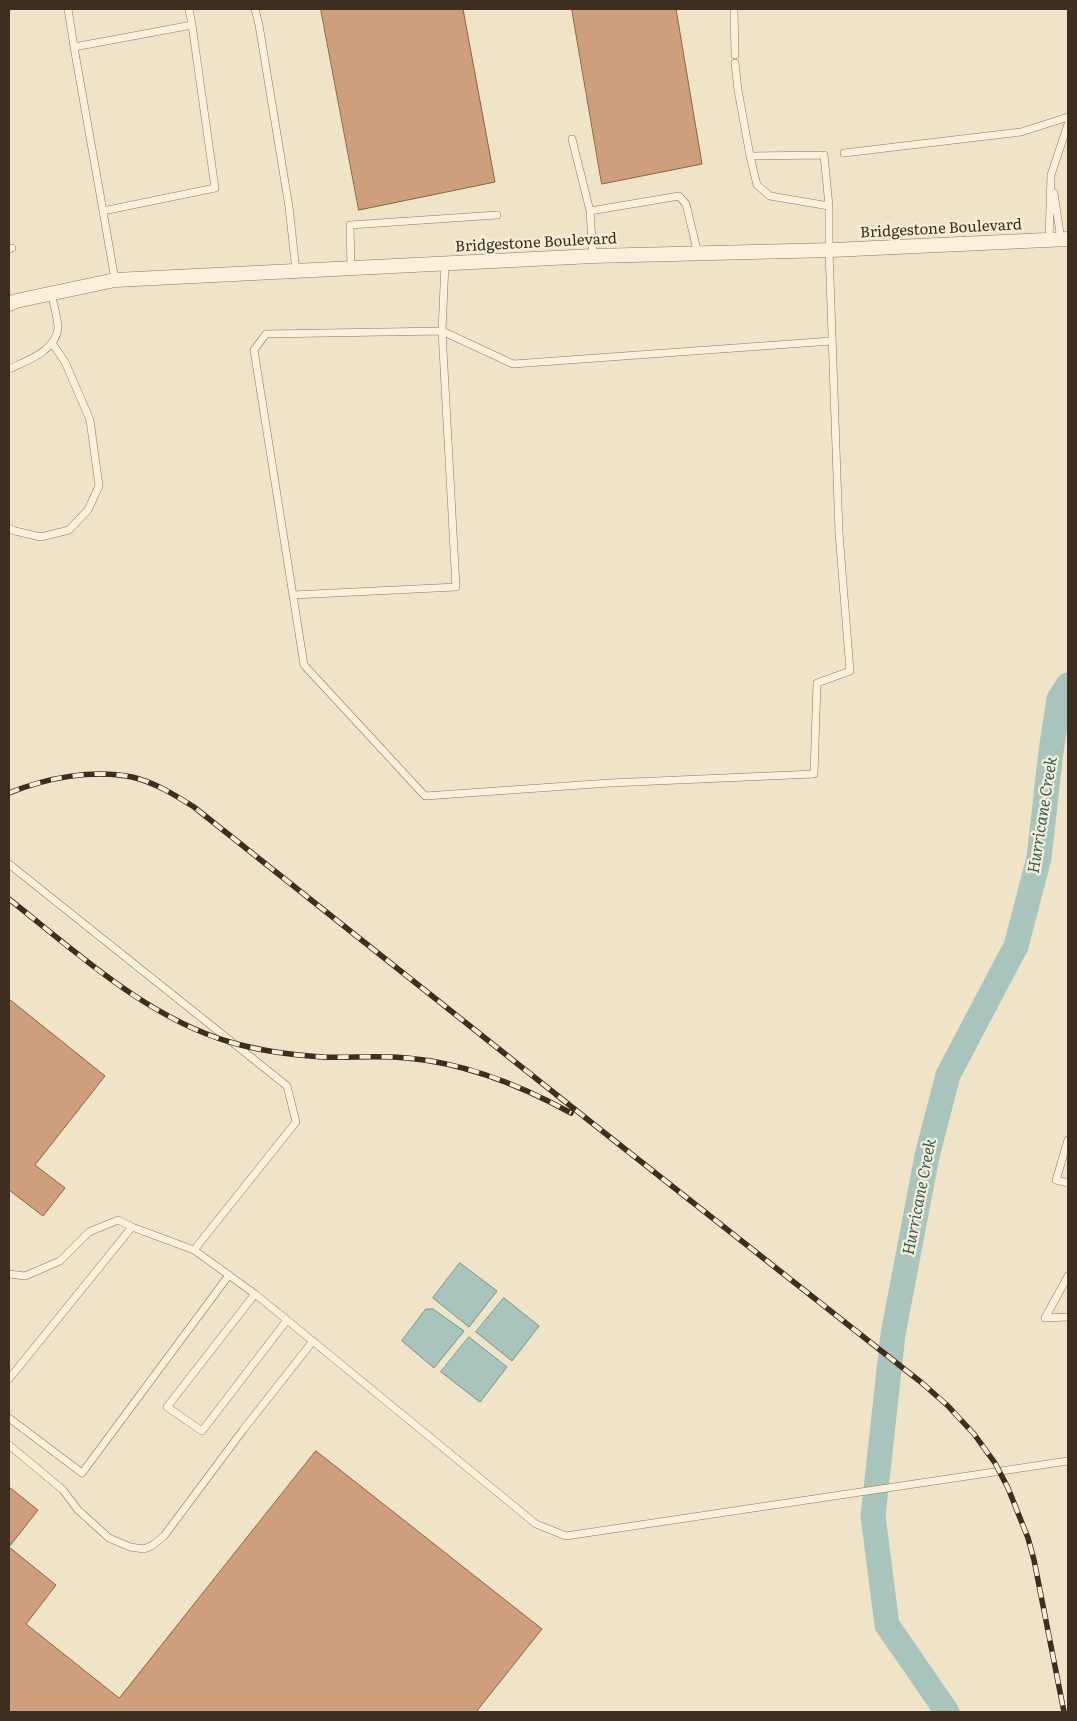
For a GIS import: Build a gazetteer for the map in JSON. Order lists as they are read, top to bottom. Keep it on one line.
{"streets":{"street":["Bridgestone Boulevard"]},"water":["Hurricane Creek"]}
